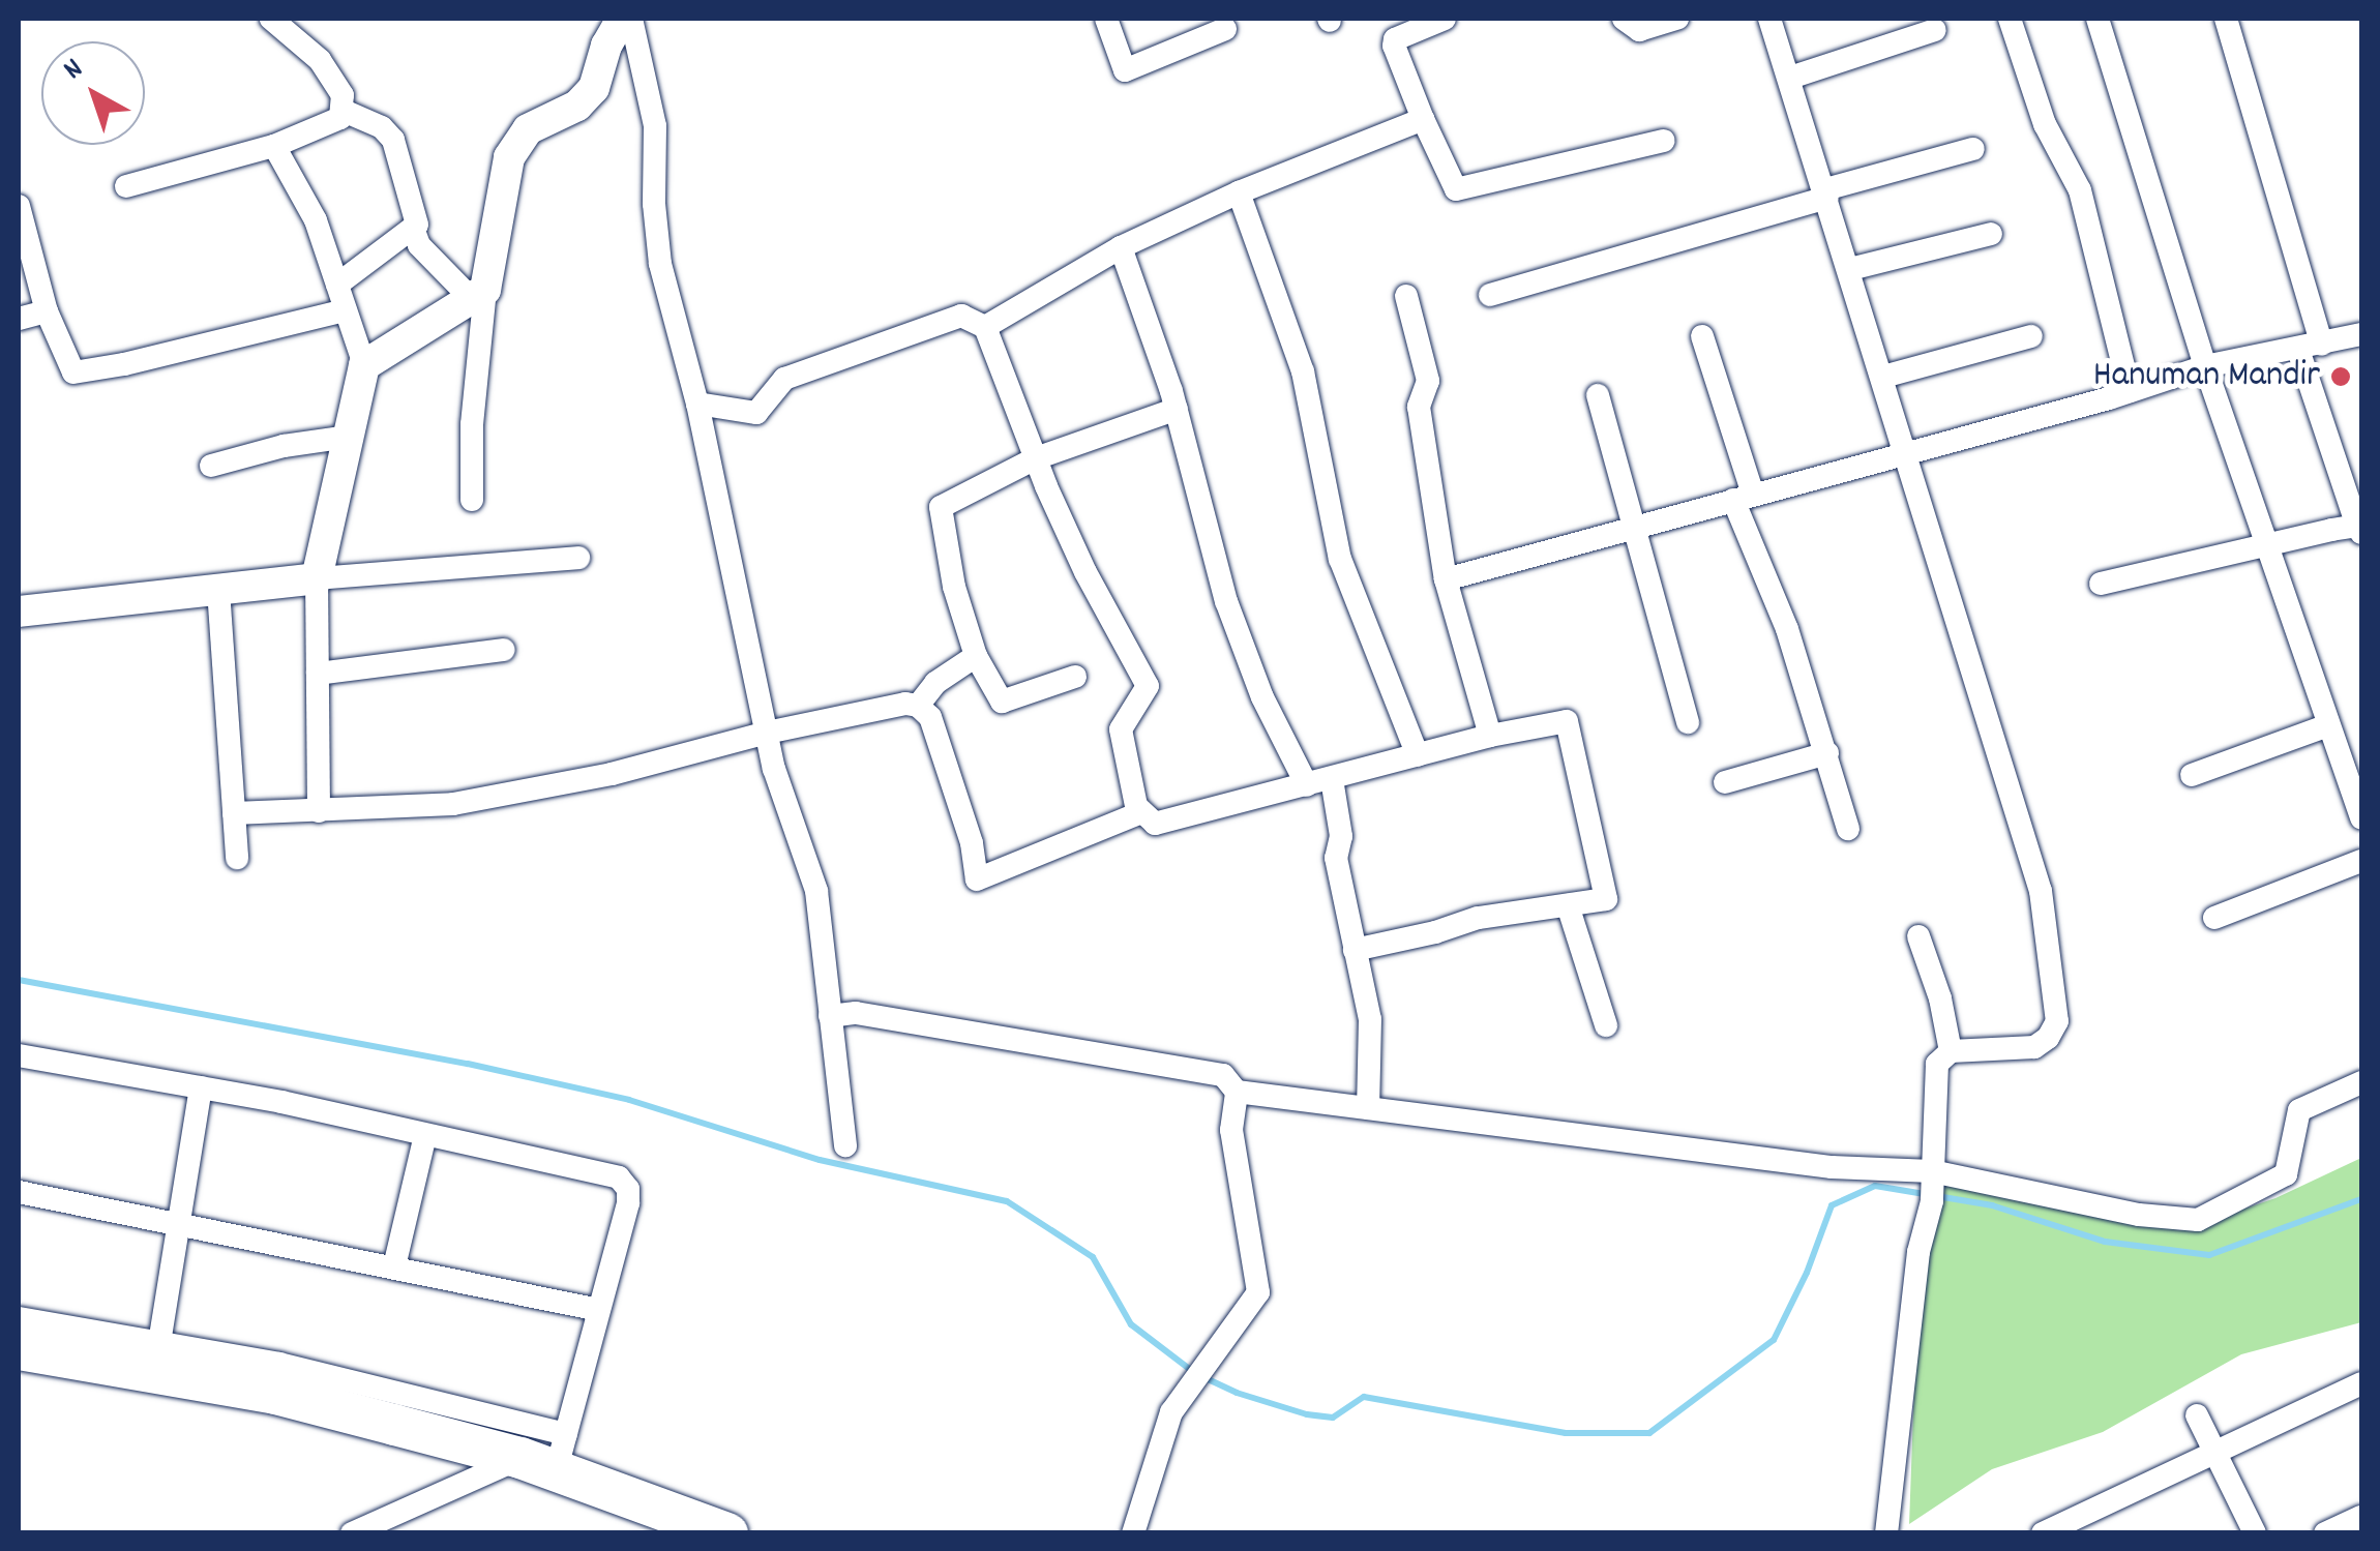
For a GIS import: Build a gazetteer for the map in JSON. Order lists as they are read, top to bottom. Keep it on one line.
{"places":["Hanuman Mandir"],"north":"top left"}
